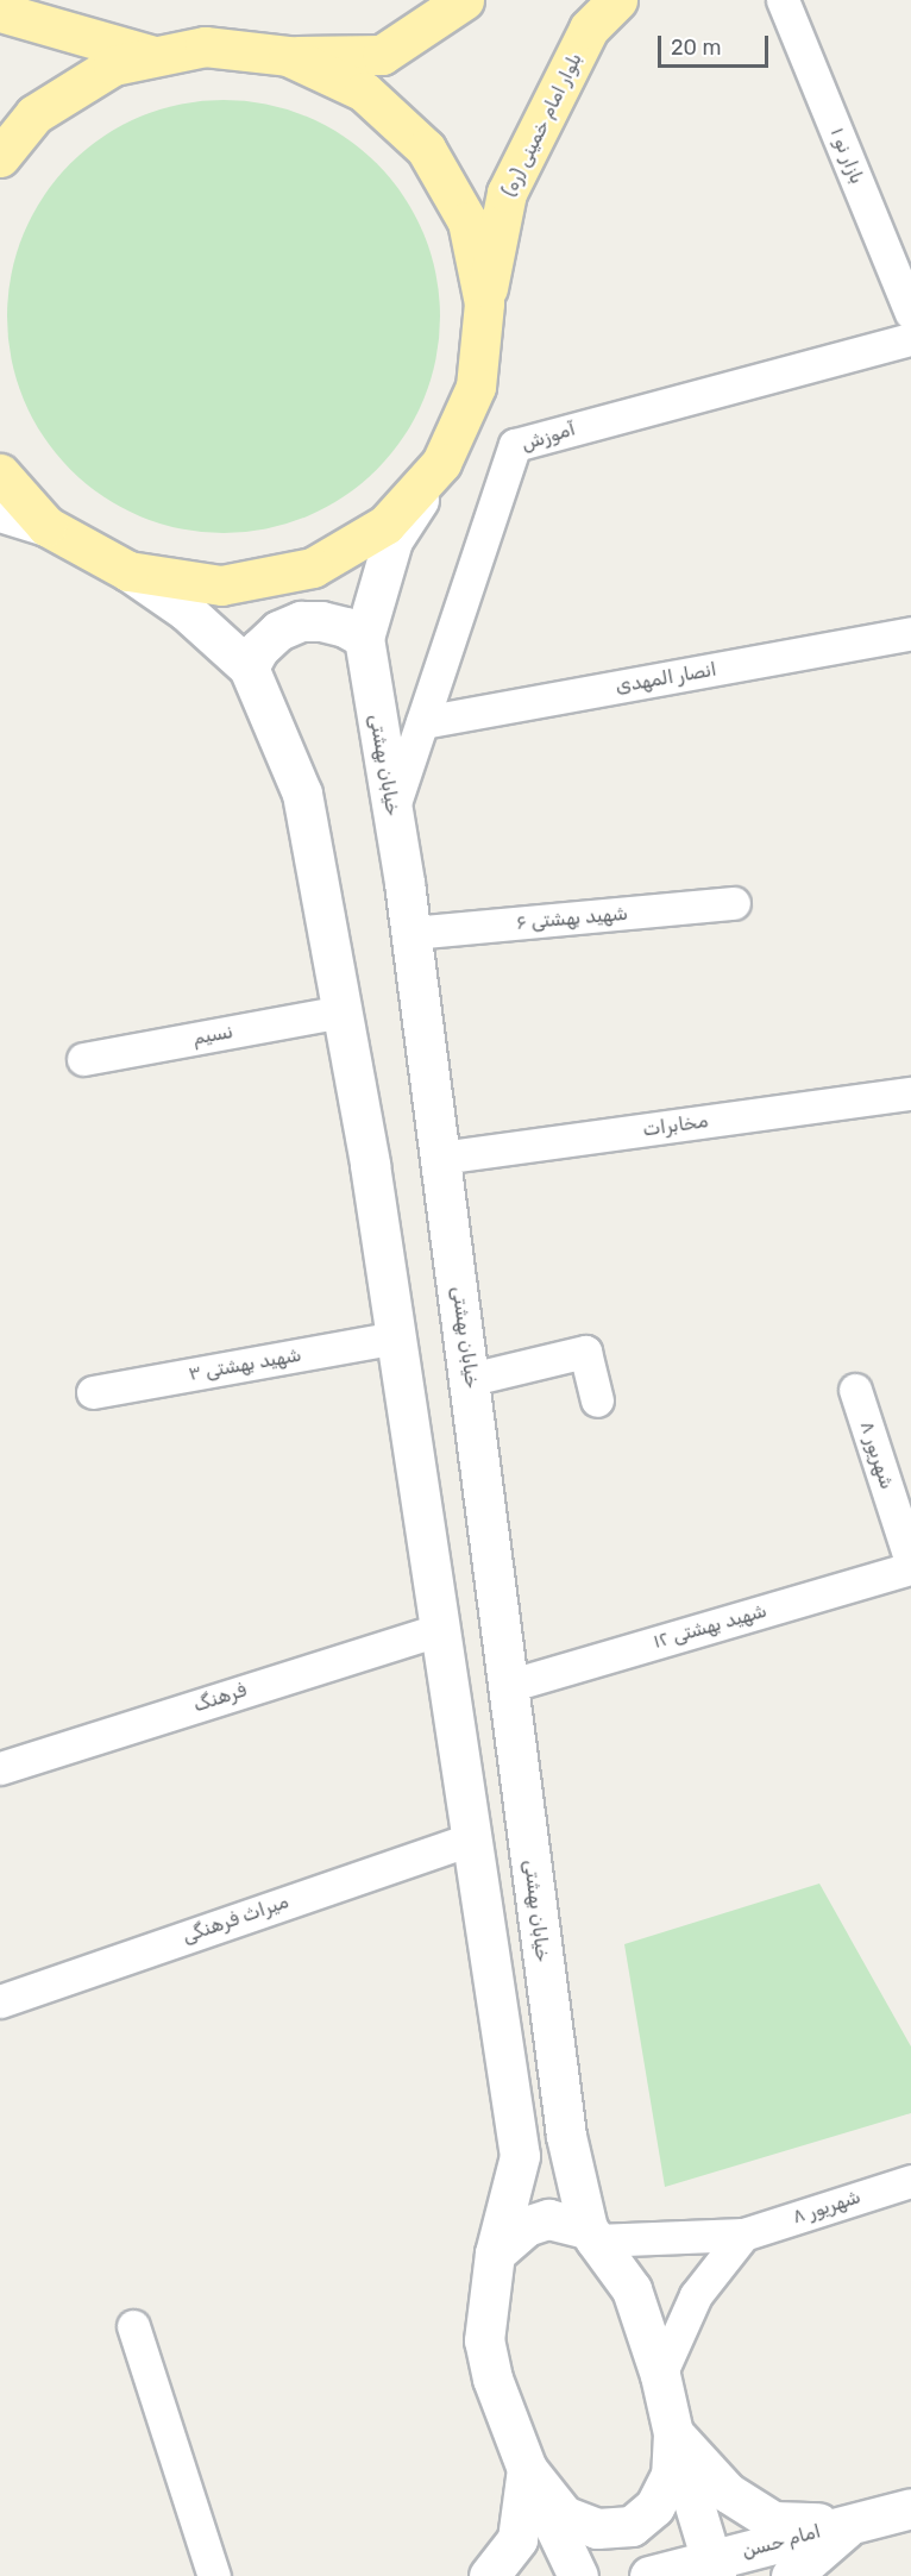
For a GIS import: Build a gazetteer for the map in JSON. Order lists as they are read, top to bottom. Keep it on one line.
{"streets":{"main road":["بلوار امام خمینی (ره)","خیابان بهشتی","امام حسن"],"street":["بازار نو ۱","آموزش","انصار المهدی","شهید بهشتی ۶","نسیم","مخابرات","شهید بهشتی ۳","۸ شهریور","شهید بهشتی ۱۲","فرهنگ","میراث فرهنگی"]},"crossings":[["آموزش","انصار المهدی"],["آموزش","خیابان بهشتی"],["خیابان بهشتی","شهید بهشتی ۶"],["خیابان بهشتی","مخابرات"],["خیابان بهشتی","۸ شهریور"],["خیابان بهشتی","شهید بهشتی ۱۲"],["۸ شهریور","شهید بهشتی ۱۲"]],"scale_bar":"20 m"}
